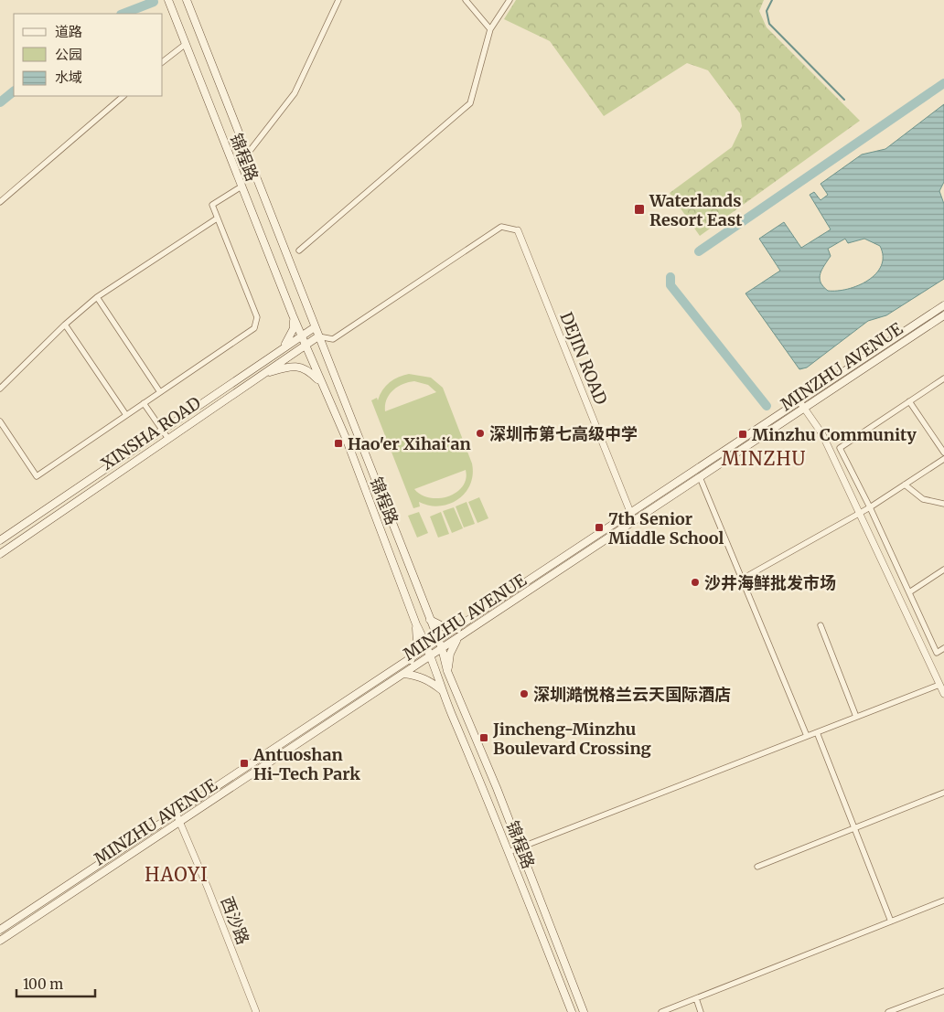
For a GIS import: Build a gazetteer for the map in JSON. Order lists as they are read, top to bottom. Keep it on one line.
{"streets":{"main road":["锦程路","MINZHU AVENUE","XINSHA ROAD"],"street":["DEJIN ROAD","西沙路"]},"crossings":[["锦程路","MINZHU AVENUE"],["锦程路","XINSHA ROAD"],["DEJIN ROAD","MINZHU AVENUE"],["MINZHU AVENUE","西沙路"]],"districts":["MINZHU","HAOYI"],"places":{"transit":["Waterlands Resort East","Minzhu Community","Hao'er Xihai‘an","7th Senior Middle School","Jincheng-Minzhu Boulevard Crossing","Antuoshan Hi-Tech Park"],"other":["深圳市第七高级中学","沙井海鲜批发市场","深圳澔悦格兰云天国际酒店"]},"legend":["道路","公园","水域"],"scale_bar":"100 m"}
